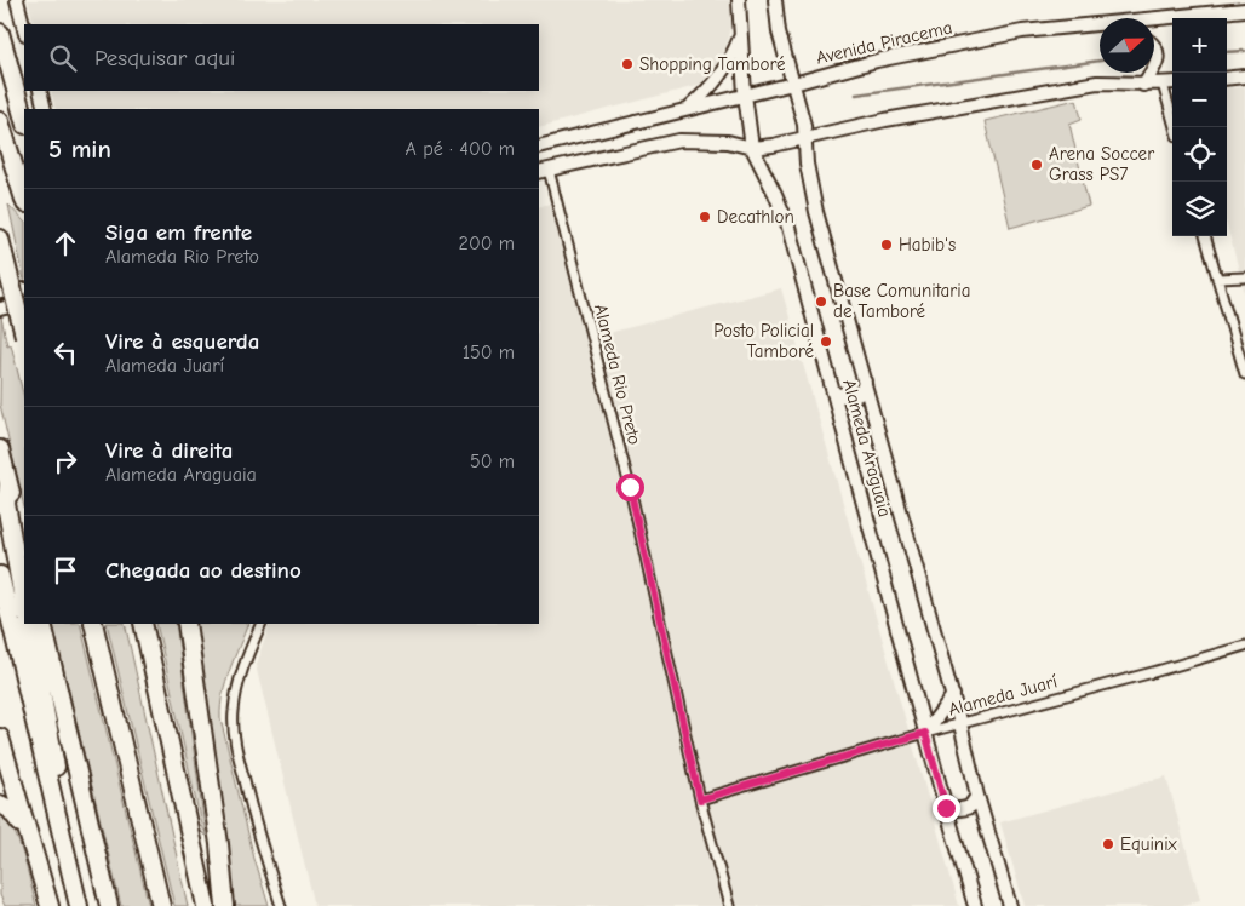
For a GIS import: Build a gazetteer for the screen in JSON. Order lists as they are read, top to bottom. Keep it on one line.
{"streets":{"main road":["Avenida Piracema","Alameda Araguaia"],"street":["Alameda Rio Preto","Alameda Juarí"]},"crossings":[["Avenida Piracema","Alameda Araguaia"],["Alameda Rio Preto","Alameda Juarí"],["Alameda Araguaia","Alameda Juarí"]],"places":["Shopping Tamboré","Arena Soccer Grass PS7","Decathlon","Habib's","Base Comunitaria de Tamboré","Posto Policial Tamboré","Equinix"],"north":"right","page":{"map_buttons":["+","−"],"search":"Pesquisar aqui","heading":["5 min","A pé · 400 m"],"list":[["Siga em frente","Alameda Rio Preto","200 m"],["Vire à esquerda","Alameda Juarí","150 m"],["Vire à direita","Alameda Araguaia","50 m"],"Chegada ao destino"]}}
